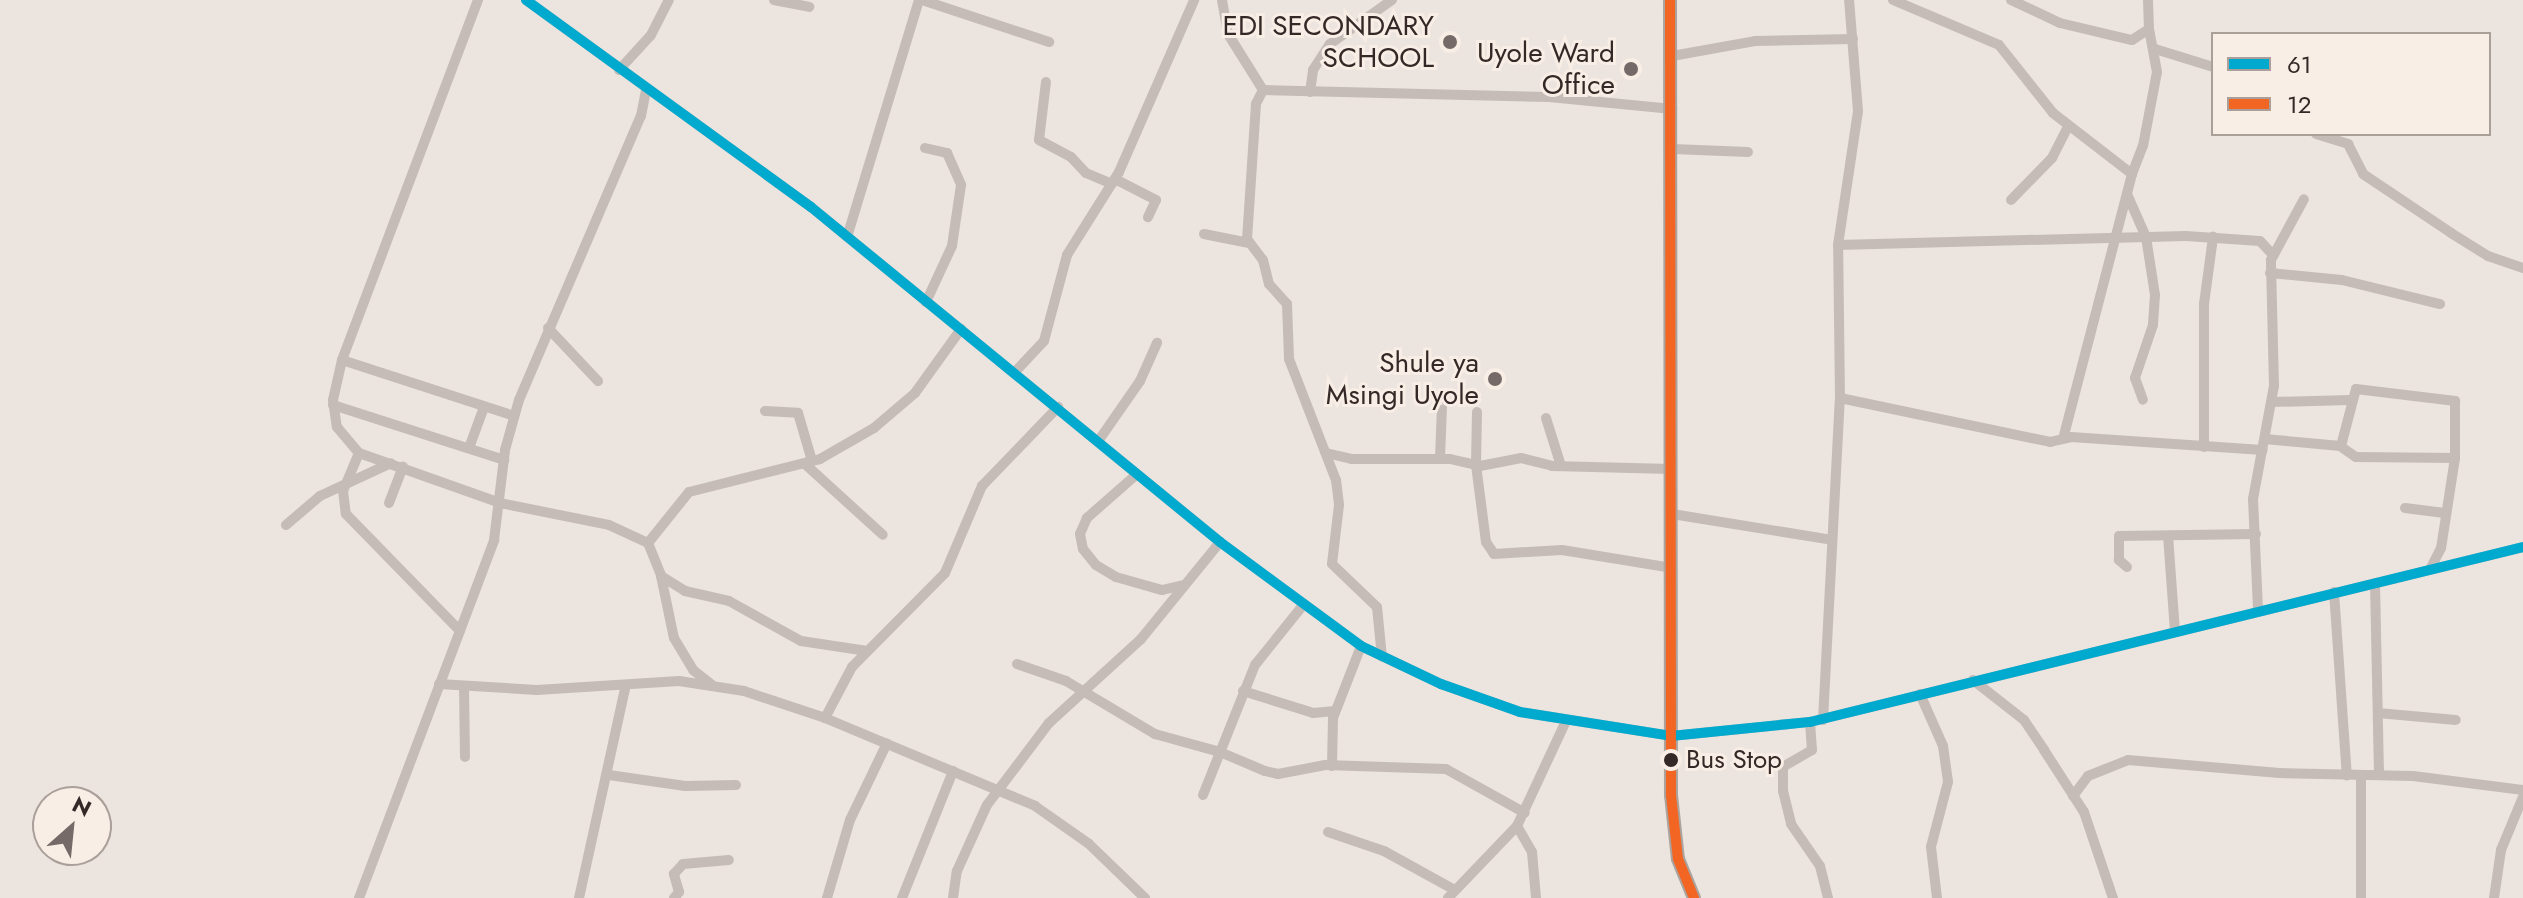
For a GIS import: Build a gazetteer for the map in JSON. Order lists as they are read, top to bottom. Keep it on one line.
{"places":["EDI SECONDARY SCHOOL","Uyole Ward Office","Shule ya Msingi Uyole","Bus Stop"],"lines":["transit line 61","transit line 12"],"legend":["61","12"],"north":"top right"}
